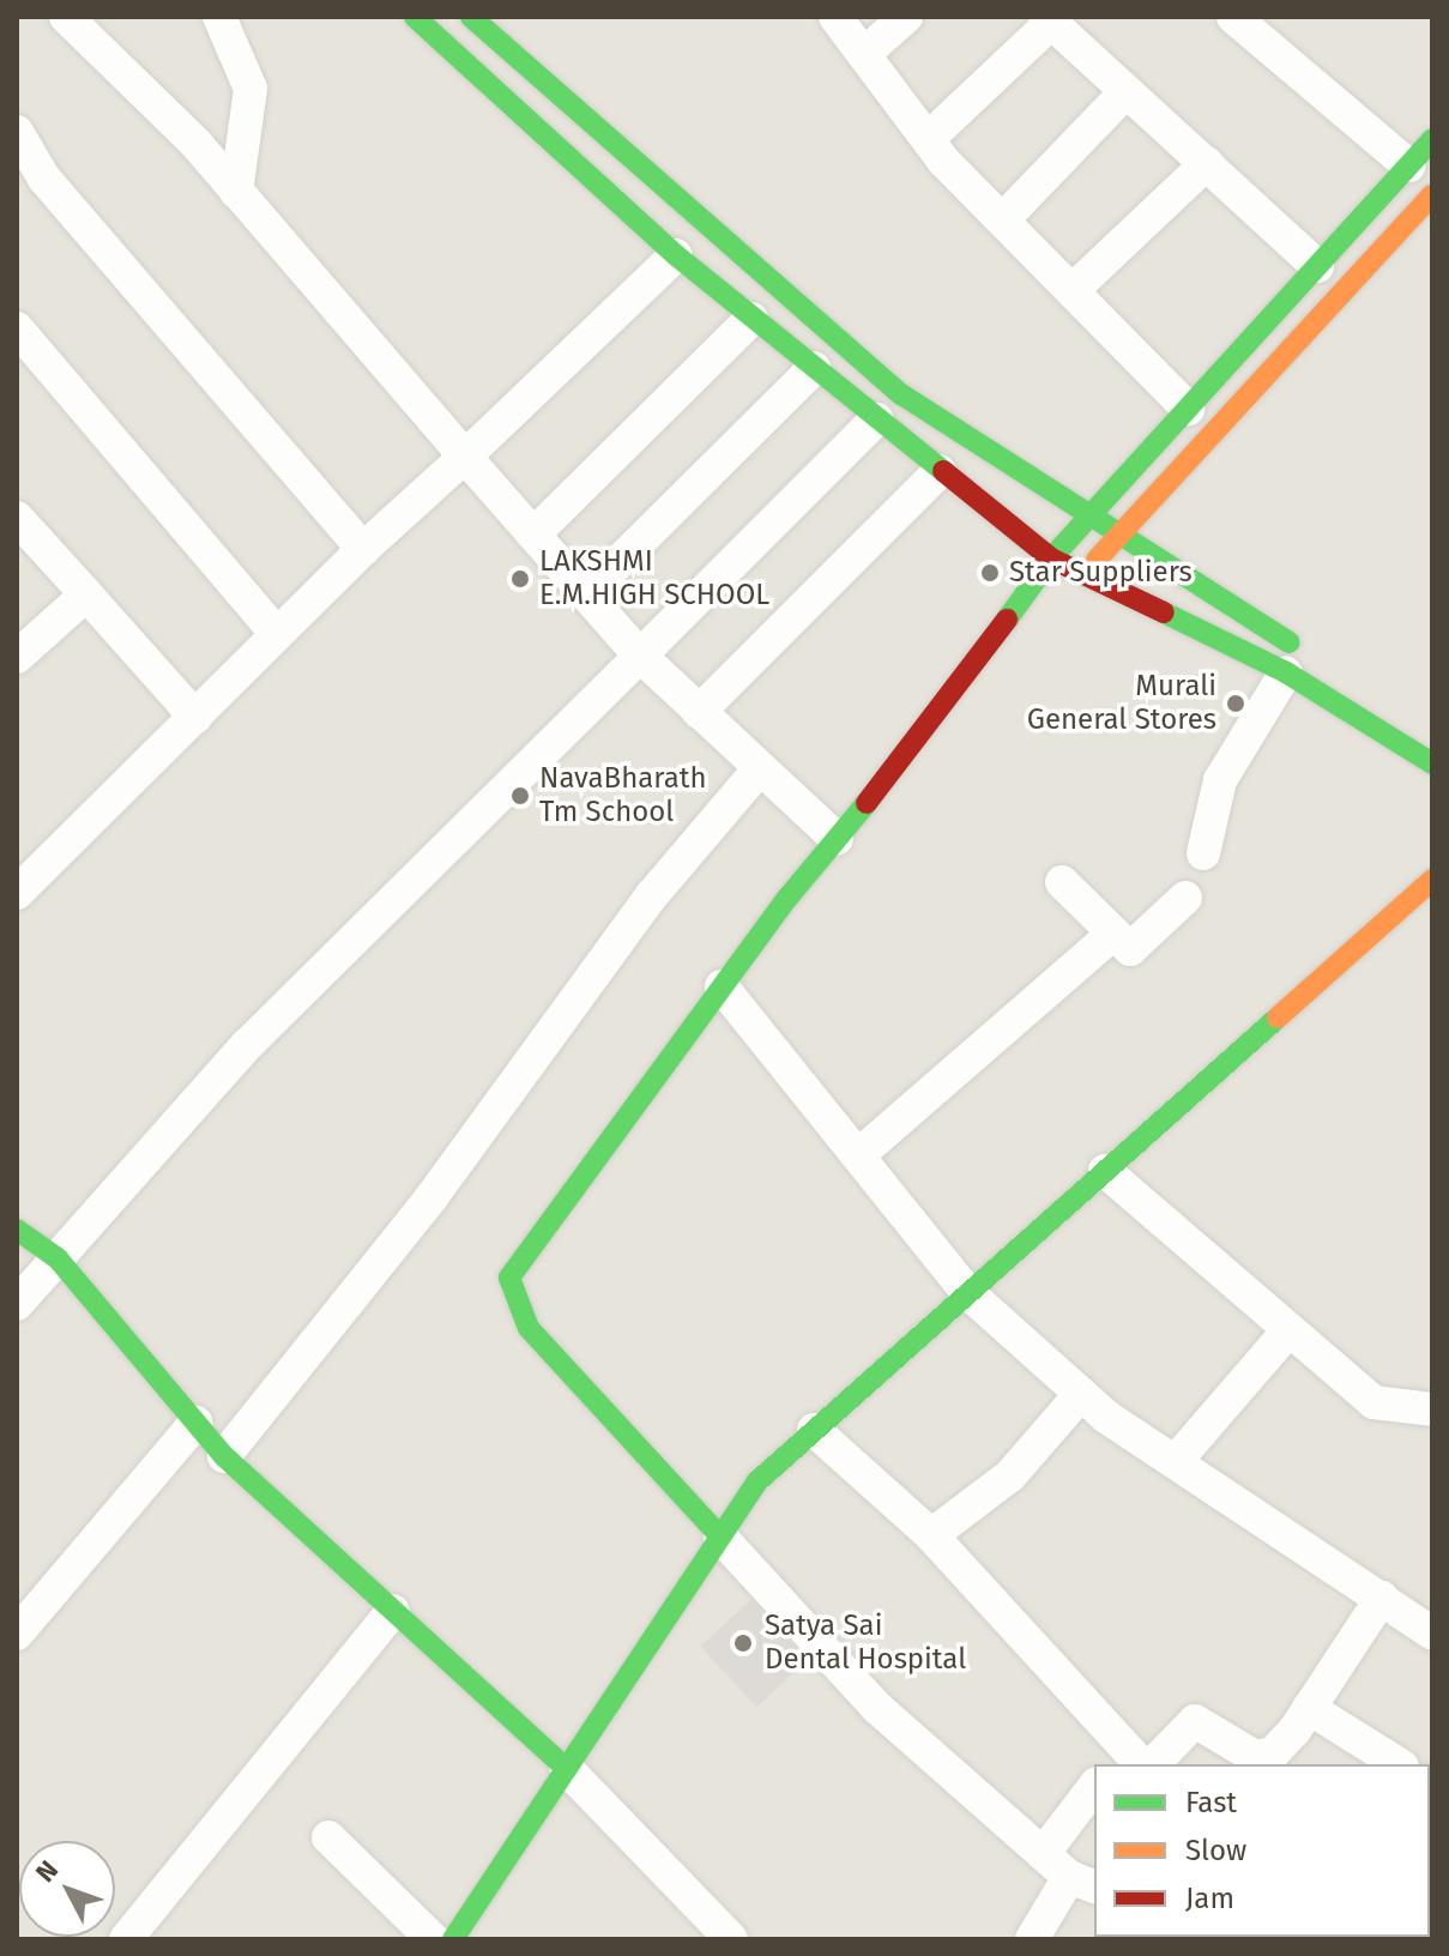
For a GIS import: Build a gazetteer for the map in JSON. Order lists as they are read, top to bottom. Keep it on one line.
{"places":["Star Suppliers","LAKSHMI E.M.HIGH SCHOOL","Murali General Stores","NavaBharath Tm School","Satya Sai Dental Hospital"],"legend":["Fast","Slow","Jam"],"north":"top left"}
